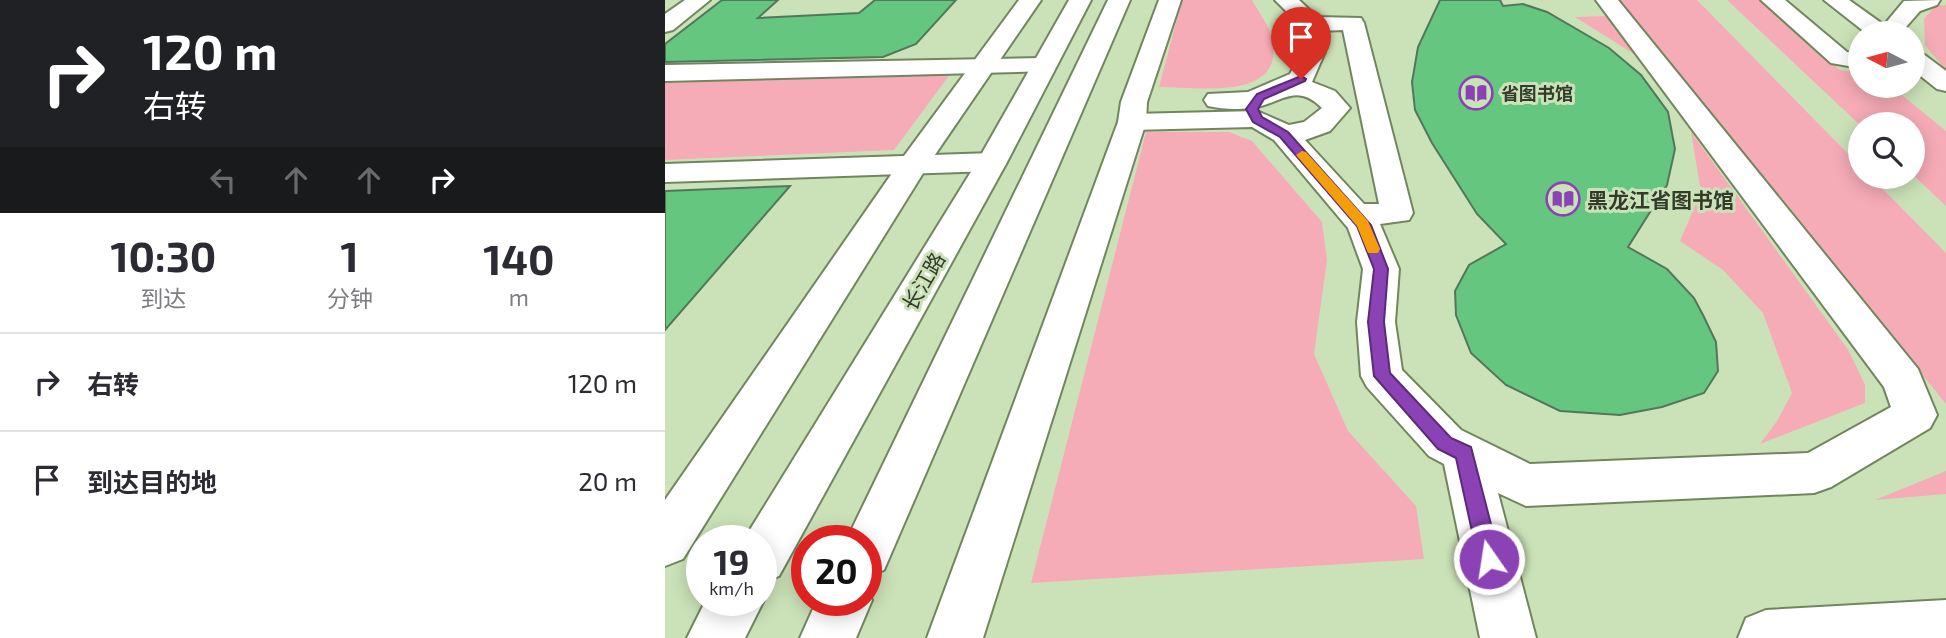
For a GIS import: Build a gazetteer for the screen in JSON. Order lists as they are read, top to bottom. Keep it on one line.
{"streets":{"main road":["长江路"]},"places":{"library":["省图书馆","黑龙江省图书馆"]},"north":"left","page":{"turn":["120 m","右转"],"eta":["10:30","到达","1","分钟","140","m"],"list":[{"name":"右转","value":"120 m"},{"name":"到达目的地","value":"20 m"}],"speed":"19 km/h","limit":"20"}}
